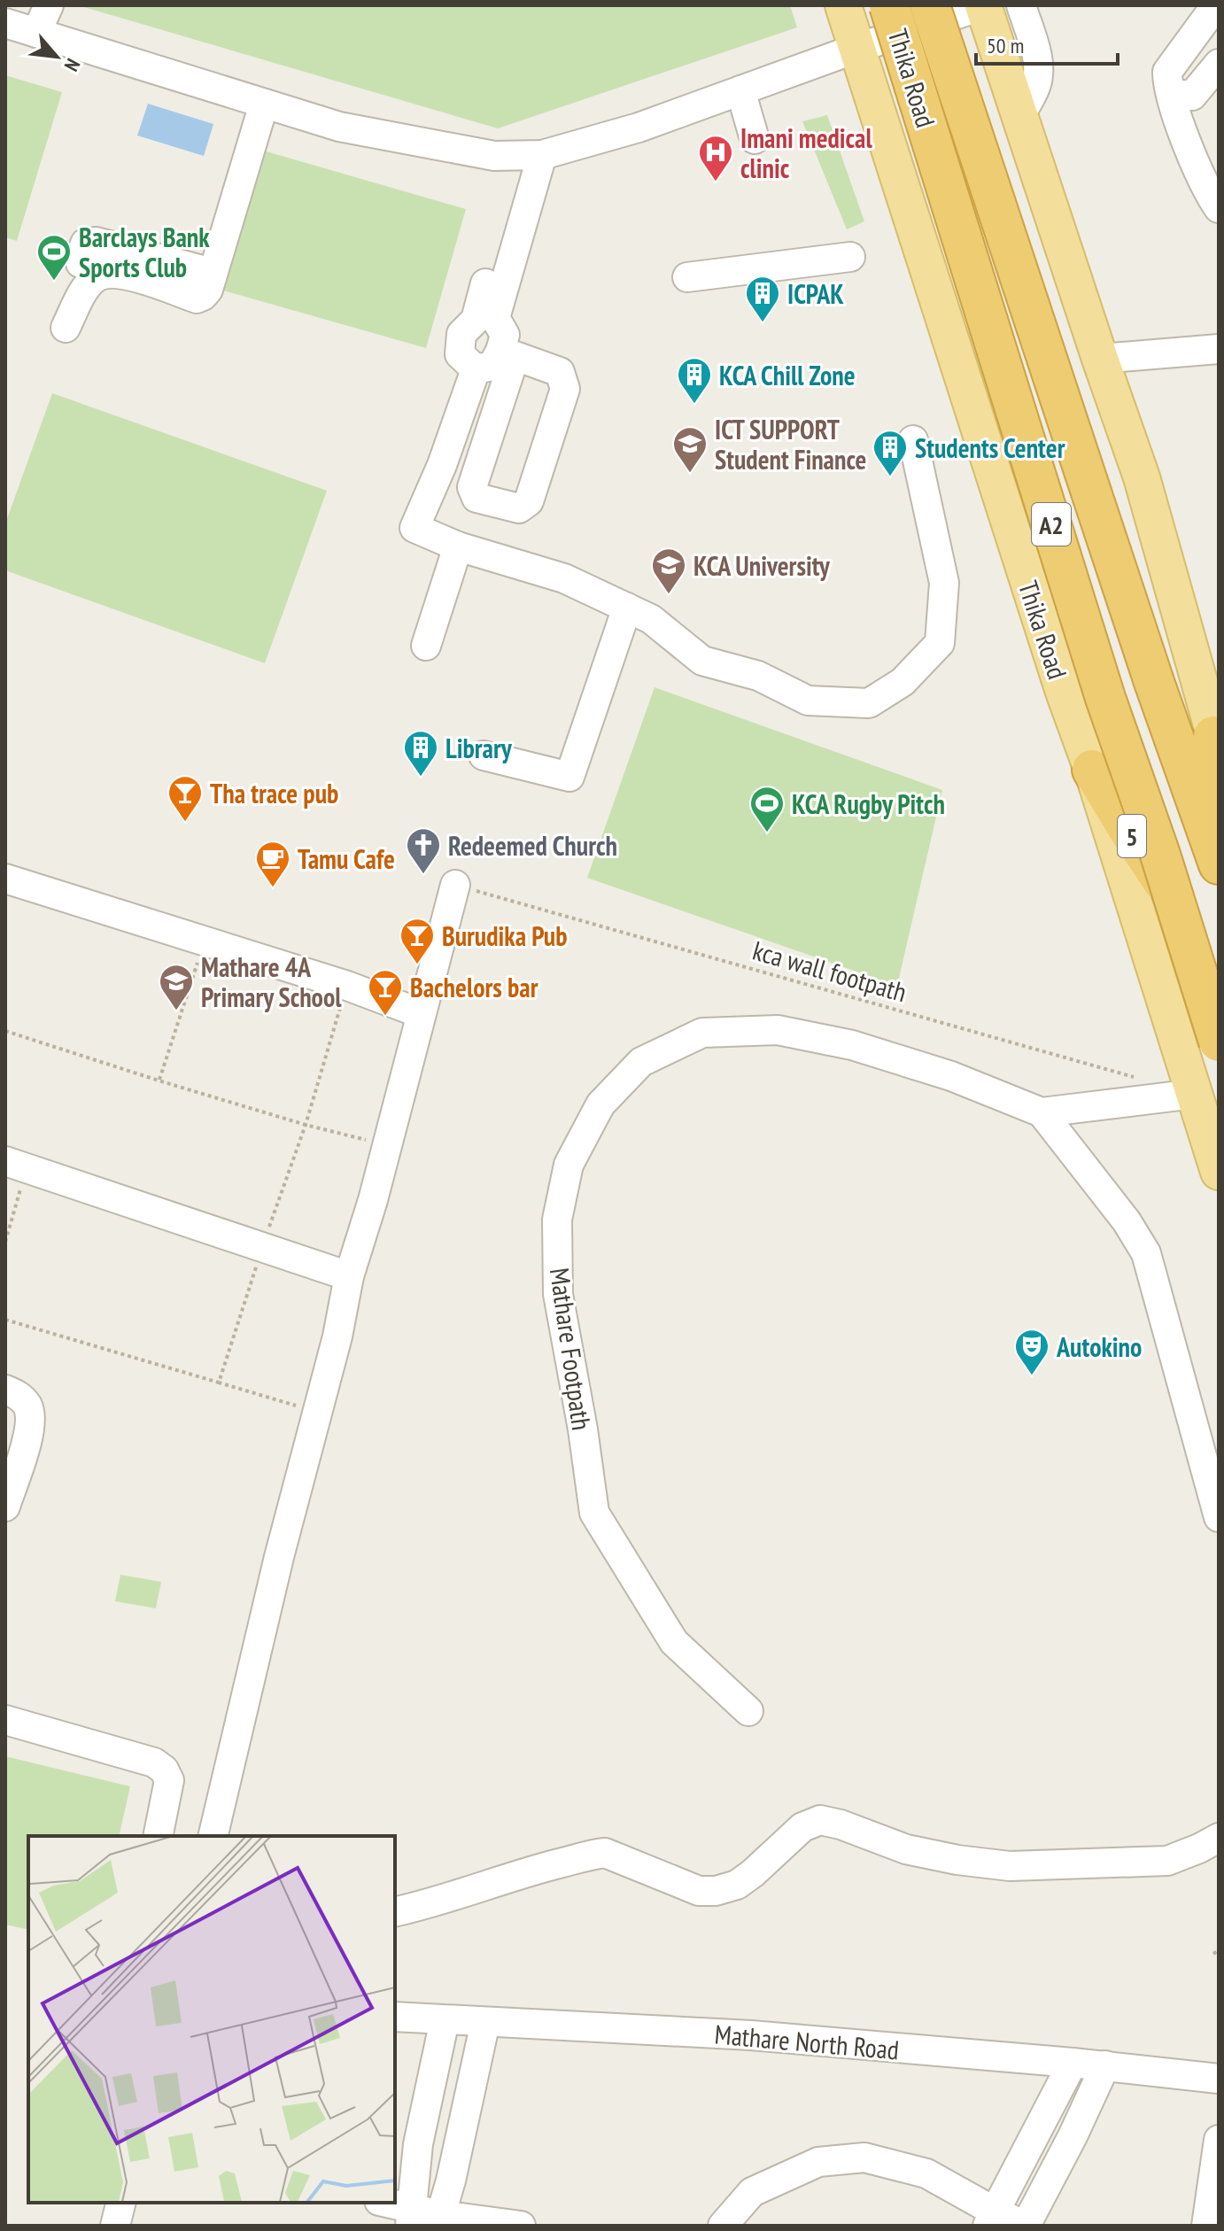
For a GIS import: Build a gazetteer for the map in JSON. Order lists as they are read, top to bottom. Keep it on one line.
{"streets":{"highway":["Thika Road","A2","5"],"street":["Mathare Footpath","Mathare North Road"],"path":["kca wall footpath"]},"crossings":[["Thika Road","5"],["Thika Road","Mathare Footpath"]],"places":{"hospital":["Imani medical clinic"],"sports":["Barclays Bank Sports Club","KCA Rugby Pitch"],"building":["ICPAK","KCA Chill Zone","Students Center","Library"],"school or university":["ICT SUPPORT Student Finance","KCA University","Mathare 4A Primary School"],"bar":["Tha trace pub","Burudika Pub","Bachelors bar"],"church":["Redeemed Church"],"cafe":["Tamu Cafe"],"theatre":["Autokino"]},"scale_bar":"50 m","north":"bottom right"}
